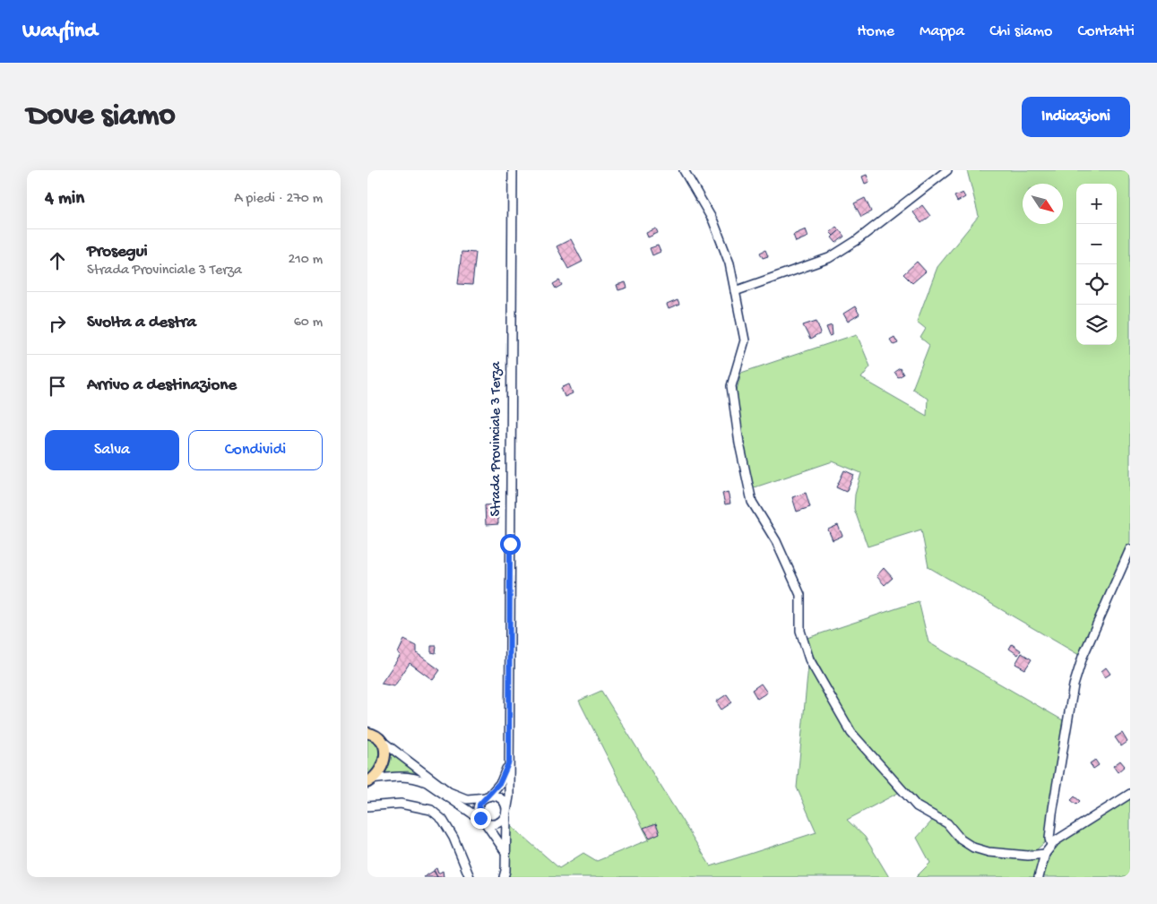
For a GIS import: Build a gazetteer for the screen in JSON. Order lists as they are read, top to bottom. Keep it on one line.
{"streets":{"street":["Strada Provinciale 3 Terza"]},"north":"bottom right","page":{"header":"Wayfind","nav":["Home","Mappa","Chi siamo","Contatti"],"buttons":["Indicazioni",["Salva","Condividi"]],"title":"Dove siamo","heading":["4 min","A piedi · 270 m"],"map_buttons":["+","−"],"list":[["Prosegui","Strada Provinciale 3 Terza","210 m"],["Svolta a destra","60 m"],"Arrivo a destinazione"]}}
